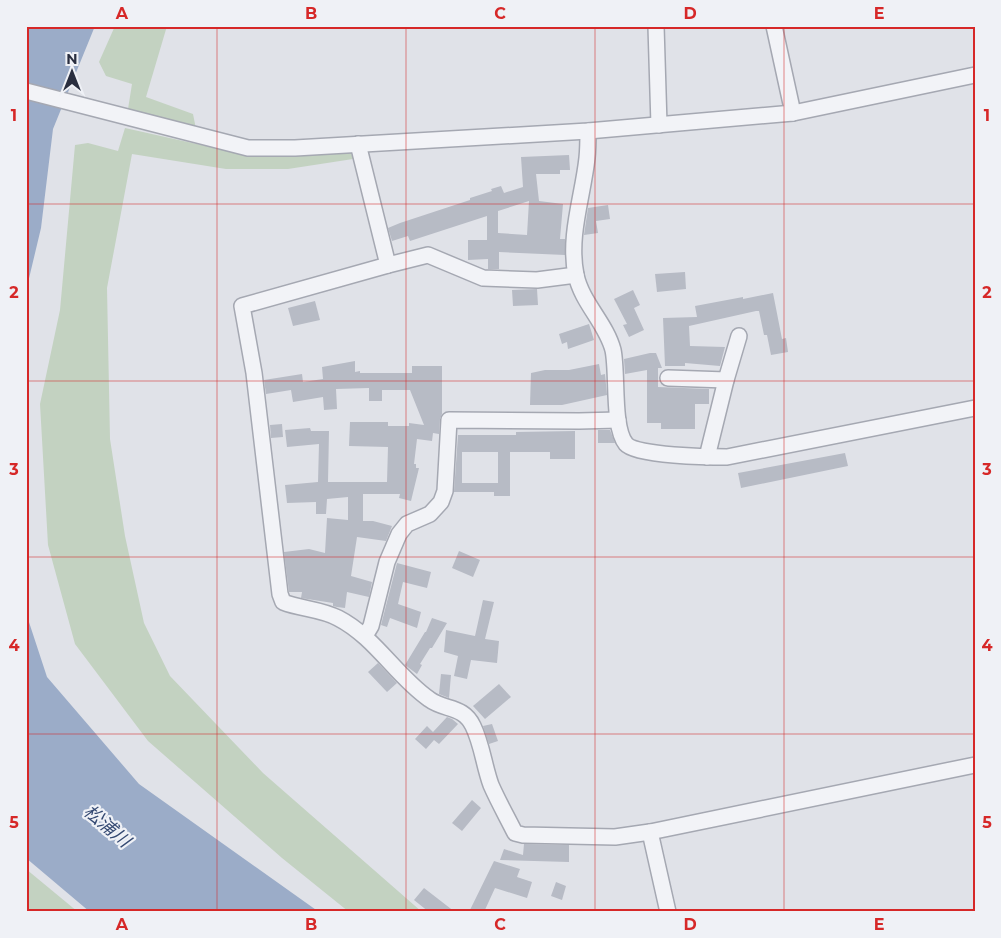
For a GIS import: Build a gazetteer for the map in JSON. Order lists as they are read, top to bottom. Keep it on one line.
{"water":["松浦川"],"north":"top","grid":{"columns":["A","B","C","D","E"],"rows":["1","2","3","4","5"]}}
